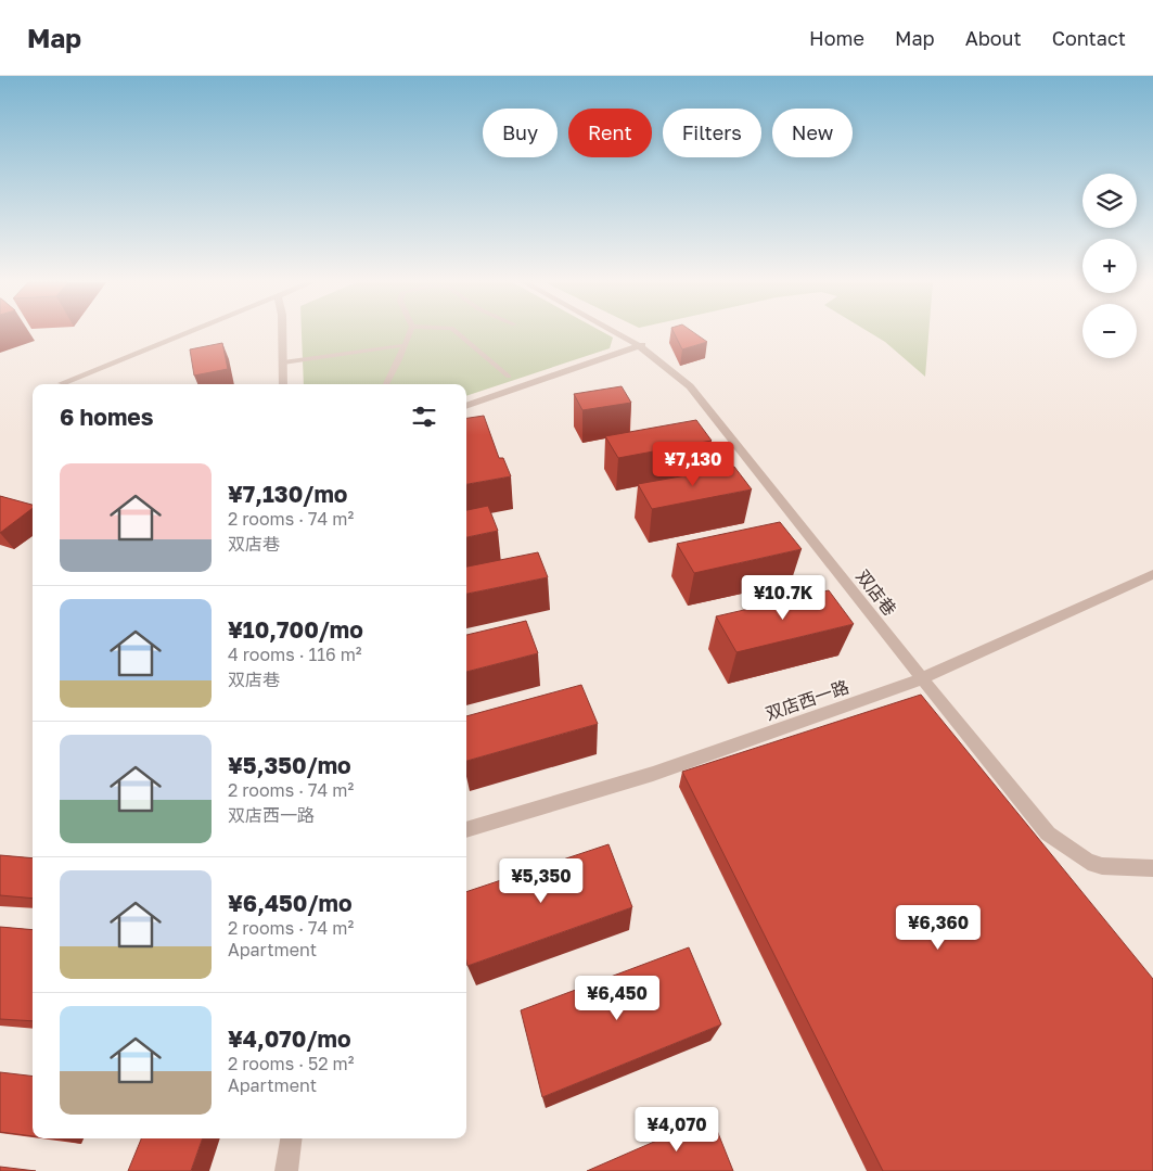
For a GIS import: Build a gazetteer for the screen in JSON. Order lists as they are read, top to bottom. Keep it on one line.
{"streets":{"street":["双店巷","双店西一路"]},"crossings":[["双店巷","双店西一路"]],"page":{"header":"Map","nav":["Home","Map","About","Contact"],"chip":["Buy","Rent","Filters","New"],"map_buttons":["+","−"],"heading":"6 homes","price":["¥7,130","¥10.7K","¥5,350","¥6,360","¥6,450","¥4,070"],"list":[{"name":"¥7,130/mo","note":"2 rooms · 74 m² · 双店巷"},{"name":"¥10,700/mo","note":"4 rooms · 116 m² · 双店巷"},{"name":"¥5,350/mo","note":"2 rooms · 74 m² · 双店西一路"},{"name":"¥6,450/mo","note":"2 rooms · 74 m² · Apartment"},{"name":"¥4,070/mo","note":"2 rooms · 52 m² · Apartment"}]}}
